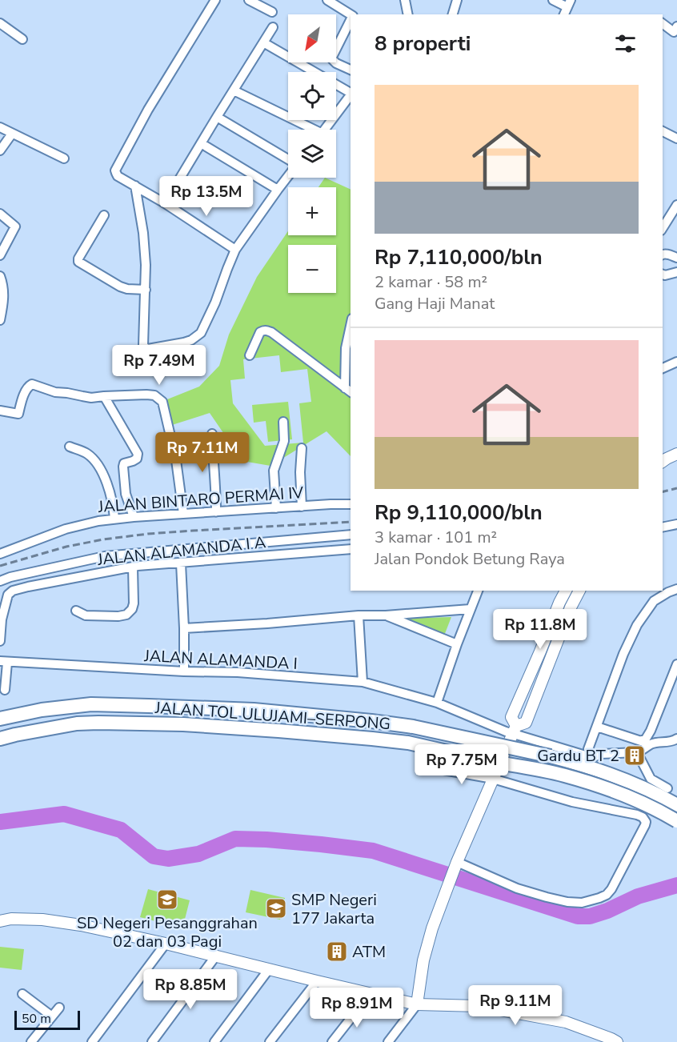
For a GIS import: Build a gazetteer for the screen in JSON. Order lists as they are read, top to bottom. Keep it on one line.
{"streets":{"highway":["JALAN TOL ULUJAMI–SERPONG"],"street":["JALAN BINTARO PERMAI IV","JALAN ALAMANDA I A","JALAN ALAMANDA I"]},"places":{"building":["Gardu BT 2","ATM"],"school or university":["SD Negeri Pesanggrahan 02 dan 03 Pagi","SMP Negeri 177 Jakarta"]},"scale_bar":"50 m","north":"bottom left","page":{"map_buttons":["+","−"],"heading":"8 properti","list":[{"name":"Rp 7,110,000/bln","note":"2 kamar · 58 m² · Gang Haji Manat"},{"name":"Rp 9,110,000/bln","note":"3 kamar · 101 m² · Jalan Pondok Betung Raya"}],"price":["Rp 13.5M","Rp 7.49M","Rp 7.11M","Rp 11.8M","Rp 7.75M","Rp 8.85M","Rp 9.11M","Rp 8.91M"],"scale":"50 m"}}
